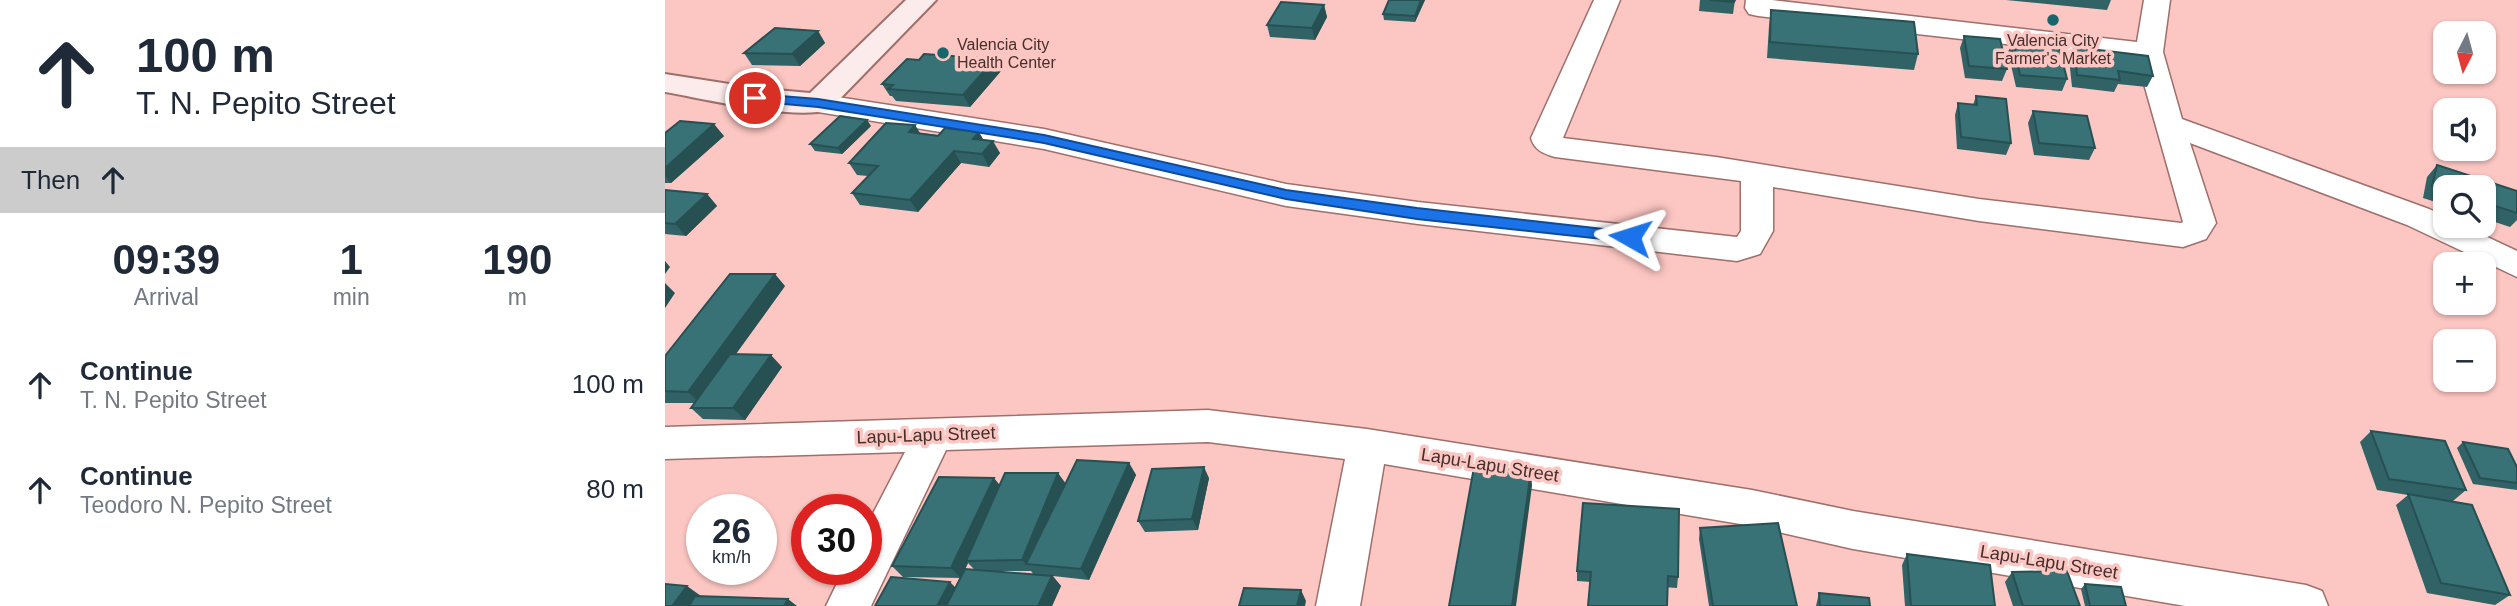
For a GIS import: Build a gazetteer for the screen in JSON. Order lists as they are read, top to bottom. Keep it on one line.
{"streets":{"street":["Lapu-Lapu Street"]},"places":["Valencia City Farmer's Market","Valencia City Health Center"],"north":"bottom","page":{"turn":["100 m","T. N. Pepito Street"],"map_buttons":["+","−"],"then":"Then","eta":["09:39","Arrival","1","min","190","m"],"list":[{"name":"Continue","note":"T. N. Pepito Street","value":"100 m"},{"name":"Continue","note":"Teodoro N. Pepito Street","value":"80 m"}],"speed":"26 km/h","limit":"30"}}
